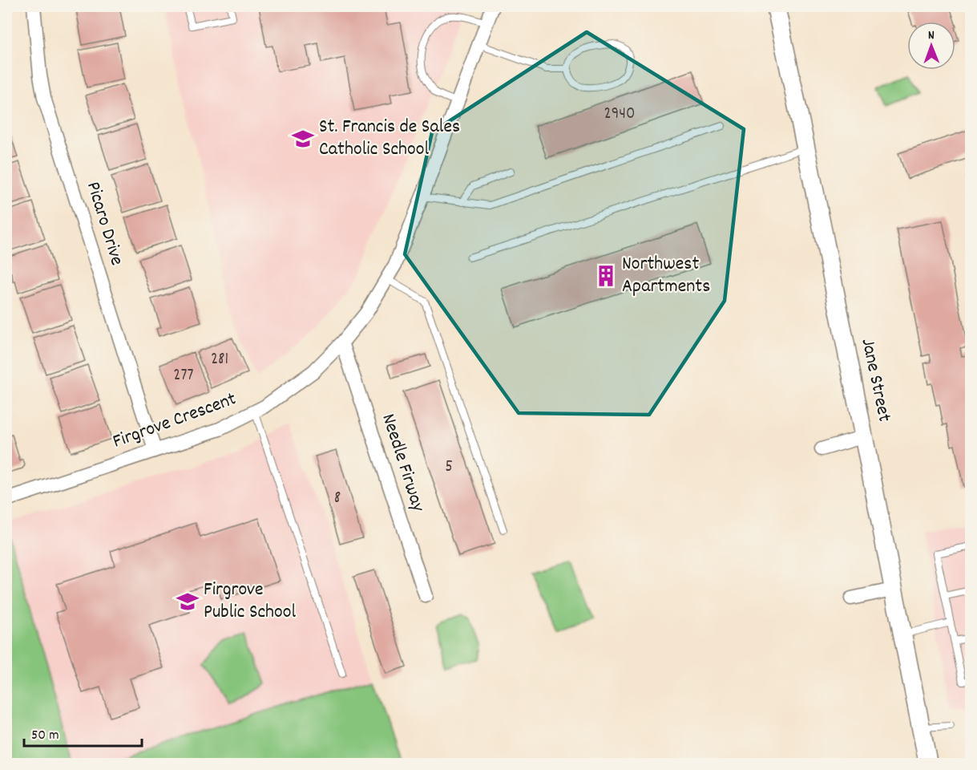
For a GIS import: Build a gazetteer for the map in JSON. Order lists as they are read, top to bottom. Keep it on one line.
{"streets":{"main road":["Jane Street"],"street":["Picaro Drive","Firgrove Crescent","Needle Firway"]},"crossings":[["Picaro Drive","Firgrove Crescent"],["Firgrove Crescent","Needle Firway"]],"places":{"school or university":["St. Francis de Sales Catholic School","Firgrove Public School"],"building":["Northwest Apartments"]},"house_numbers":["2940","281","277","5","8"],"scale_bar":"50 m","north":"top"}
